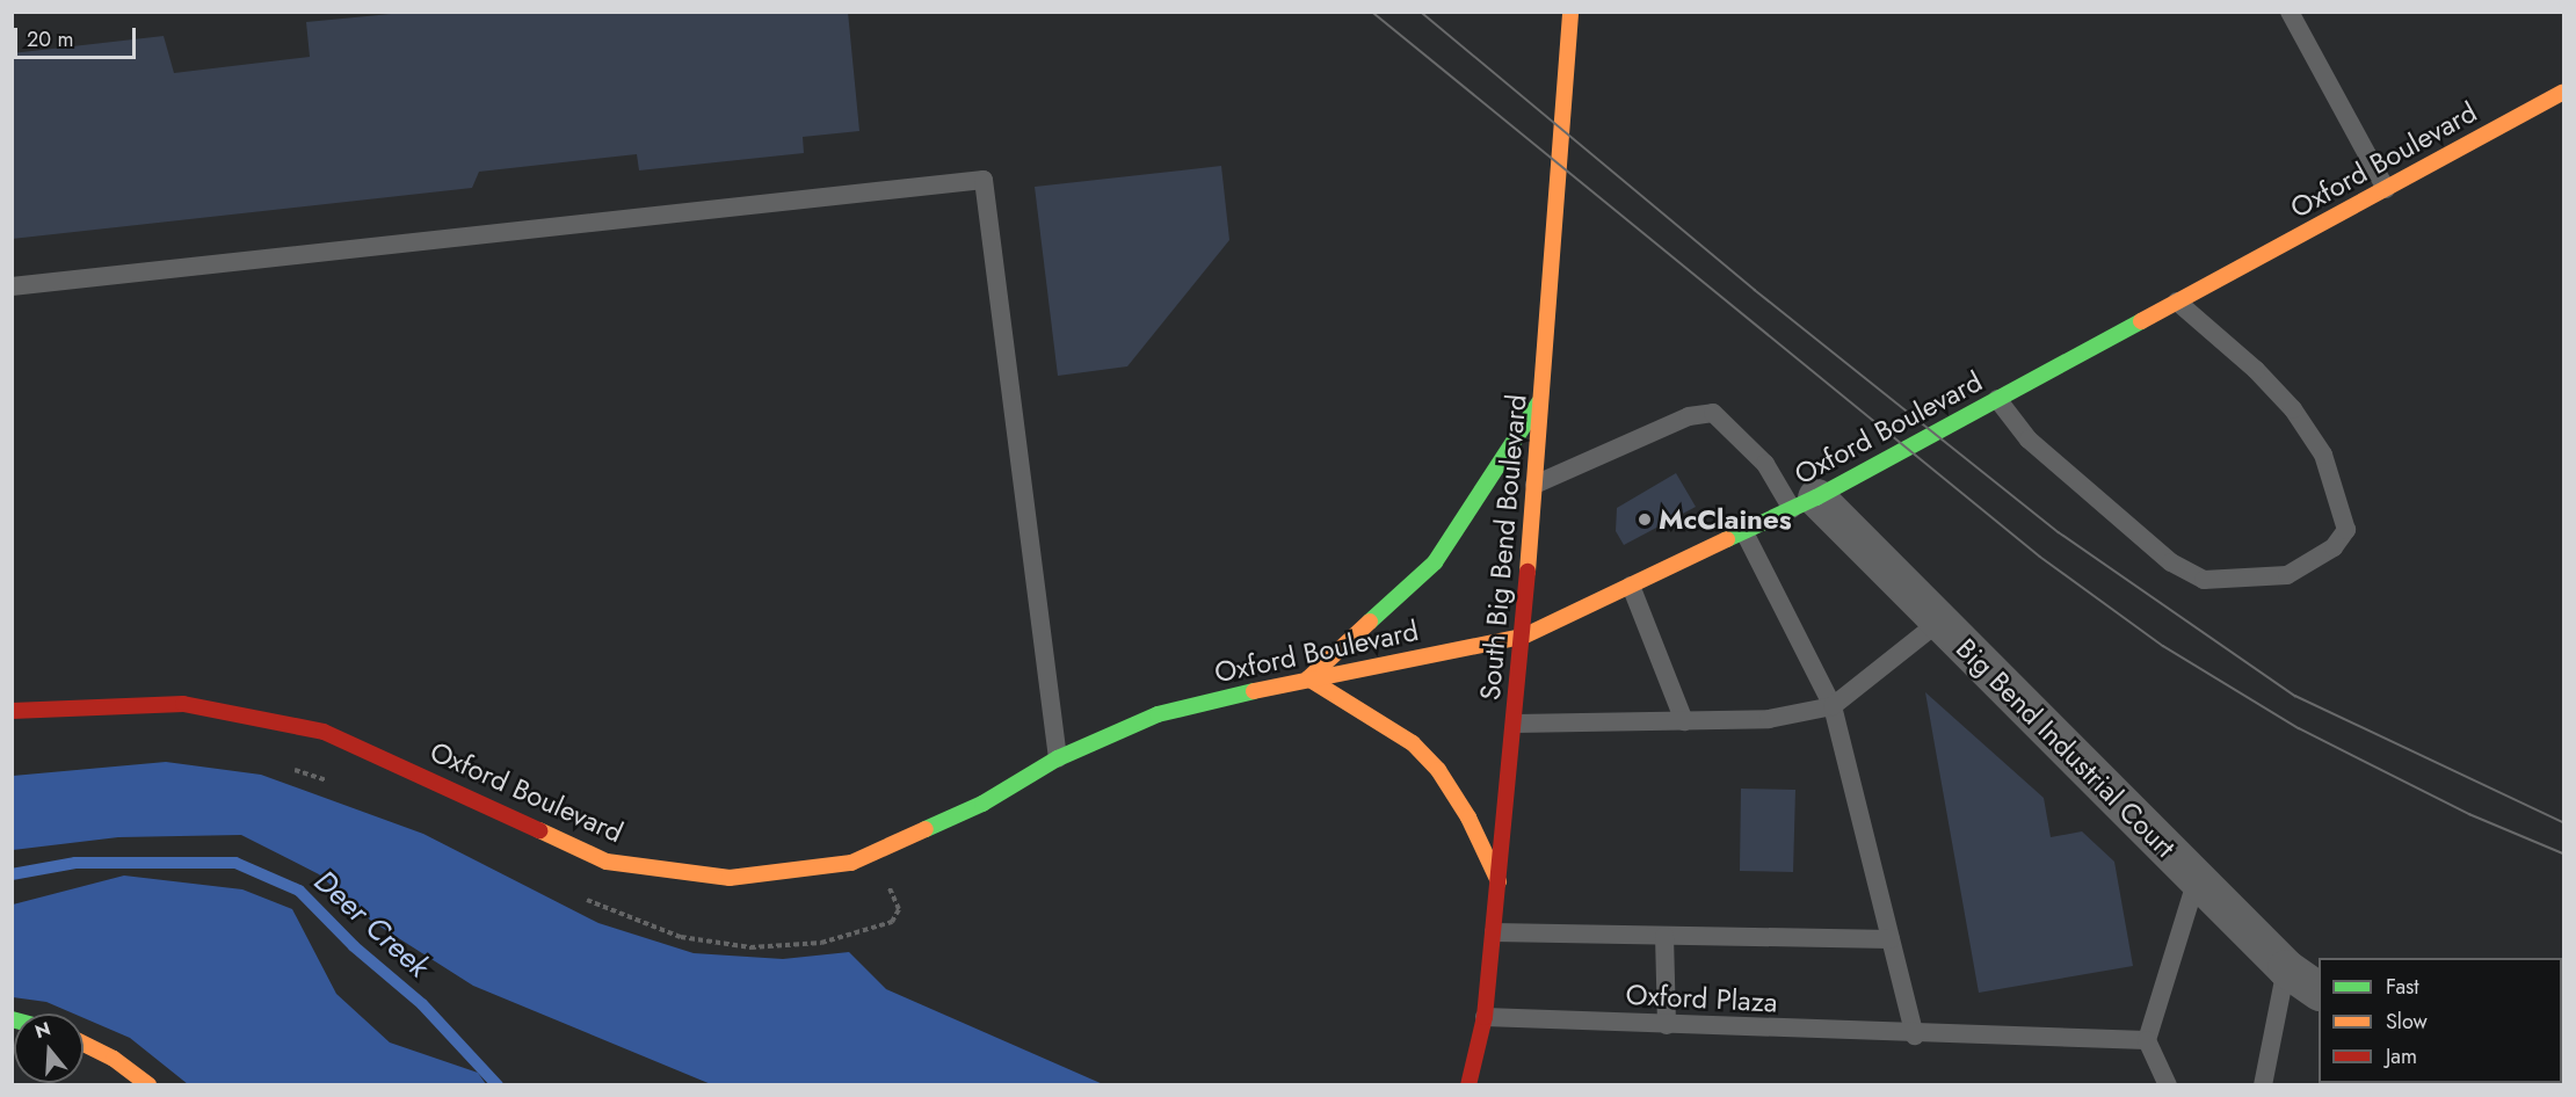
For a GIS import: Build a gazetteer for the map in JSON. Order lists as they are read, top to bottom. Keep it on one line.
{"streets":{"street":["Oxford Boulevard","South Big Bend Boulevard","Big Bend Industrial Court"],"lane":["Oxford Plaza"]},"crossings":[["Oxford Boulevard","South Big Bend Boulevard"],["Oxford Boulevard","Big Bend Industrial Court"],["South Big Bend Boulevard","Oxford Plaza"]],"water":["Deer Creek"],"places":["McClaines"],"legend":["Fast","Slow","Jam"],"scale_bar":"20 m","north":"top"}
